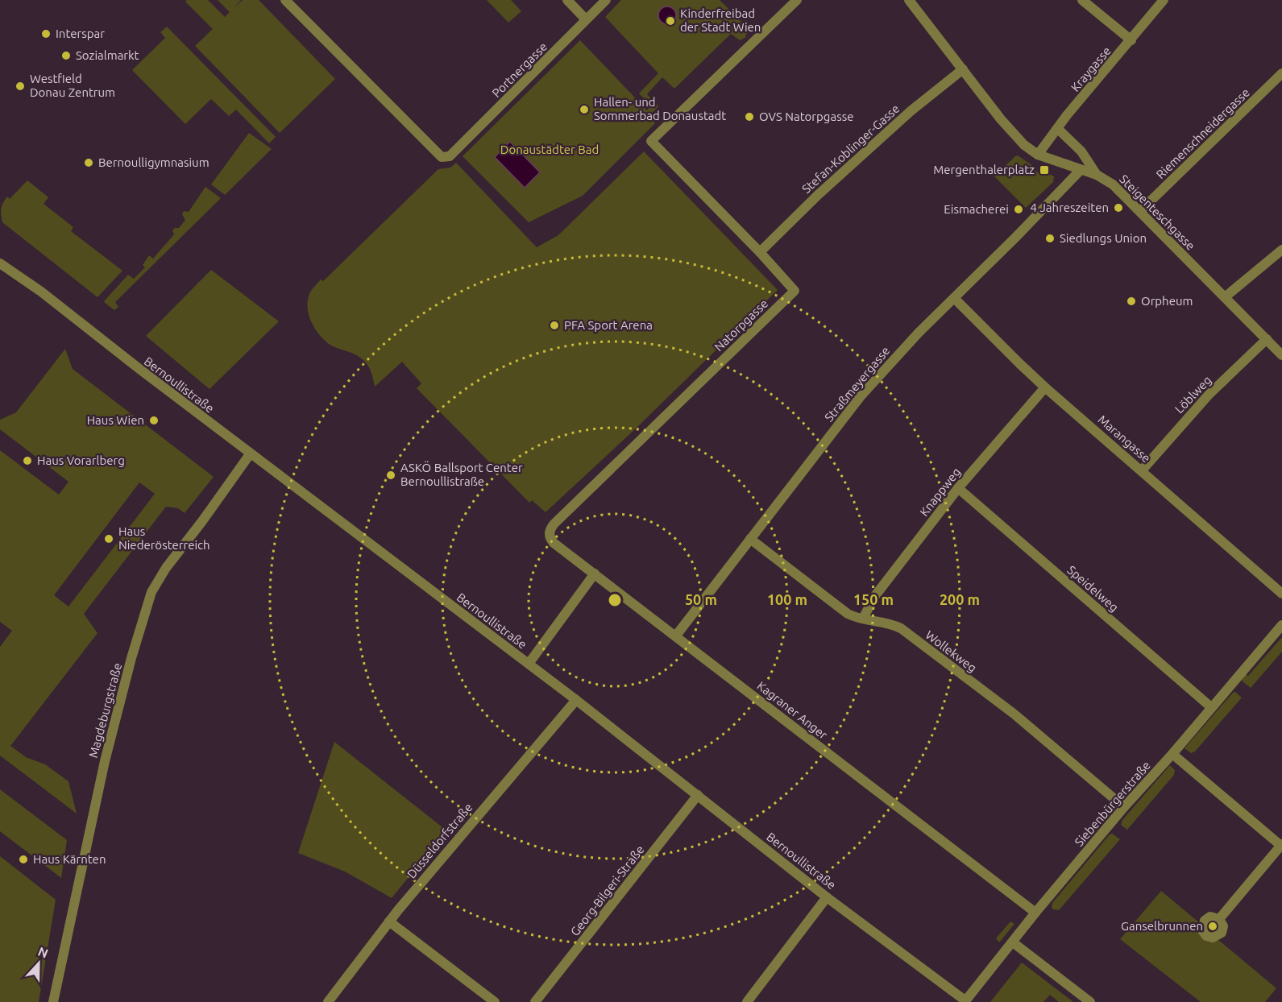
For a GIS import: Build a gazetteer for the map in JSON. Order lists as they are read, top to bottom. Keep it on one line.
{"streets":{"street":["Kraygasse","Portnergasse","Riemenschneidergasse","Stefan-Koblinger-Gasse","Steigenteschgasse","Natorpgasse","Straßmeyergasse","Bernoullistraße","Löblweg","Marangasse","Knappweg","Speidelweg","Wollekweg","Magdeburgstraße","Kagraner Anger","Siebenbürgerstraße","Düsseldorfstraße","Georg-Bilgeri-Straße"]},"crossings":[["Kraygasse","Steigenteschgasse"],["Riemenschneidergasse","Steigenteschgasse"],["Stefan-Koblinger-Gasse","Steigenteschgasse"],["Stefan-Koblinger-Gasse","Natorpgasse"],["Steigenteschgasse","Straßmeyergasse"],["Steigenteschgasse","Löblweg"],["Natorpgasse","Kagraner Anger"],["Straßmeyergasse","Marangasse"],["Straßmeyergasse","Wollekweg"],["Straßmeyergasse","Kagraner Anger"],["Bernoullistraße","Magdeburgstraße"],["Bernoullistraße","Siebenbürgerstraße"],["Bernoullistraße","Düsseldorfstraße"],["Bernoullistraße","Georg-Bilgeri-Straße"],["Löblweg","Marangasse"],["Marangasse","Knappweg"],["Knappweg","Speidelweg"],["Knappweg","Wollekweg"],["Speidelweg","Siebenbürgerstraße"],["Wollekweg","Siebenbürgerstraße"],["Kagraner Anger","Siebenbürgerstraße"]],"parks":["Donaustädter Bad"],"places":{"other":["Kinderfreibad der Stadt Wien","Interspar","Sozialmarkt","Westfield Donau Zentrum","Hallen- und Sommerbad Donaustadt","OVS Natorpgasse","Bernoulligymnasium","4 Jahreszeiten","Eismacherei","Siedlungs Union","Orpheum","PFA Sport Arena","Haus Wien","Haus Vorarlberg","ASKÖ Ballsport Center Bernoullistraße","Haus Niederösterreich","Haus Kärnten","Ganselbrunnen"],"transit":["Mergenthalerplatz"]},"north":"top","rings":["50 m","100 m","150 m","200 m"]}
